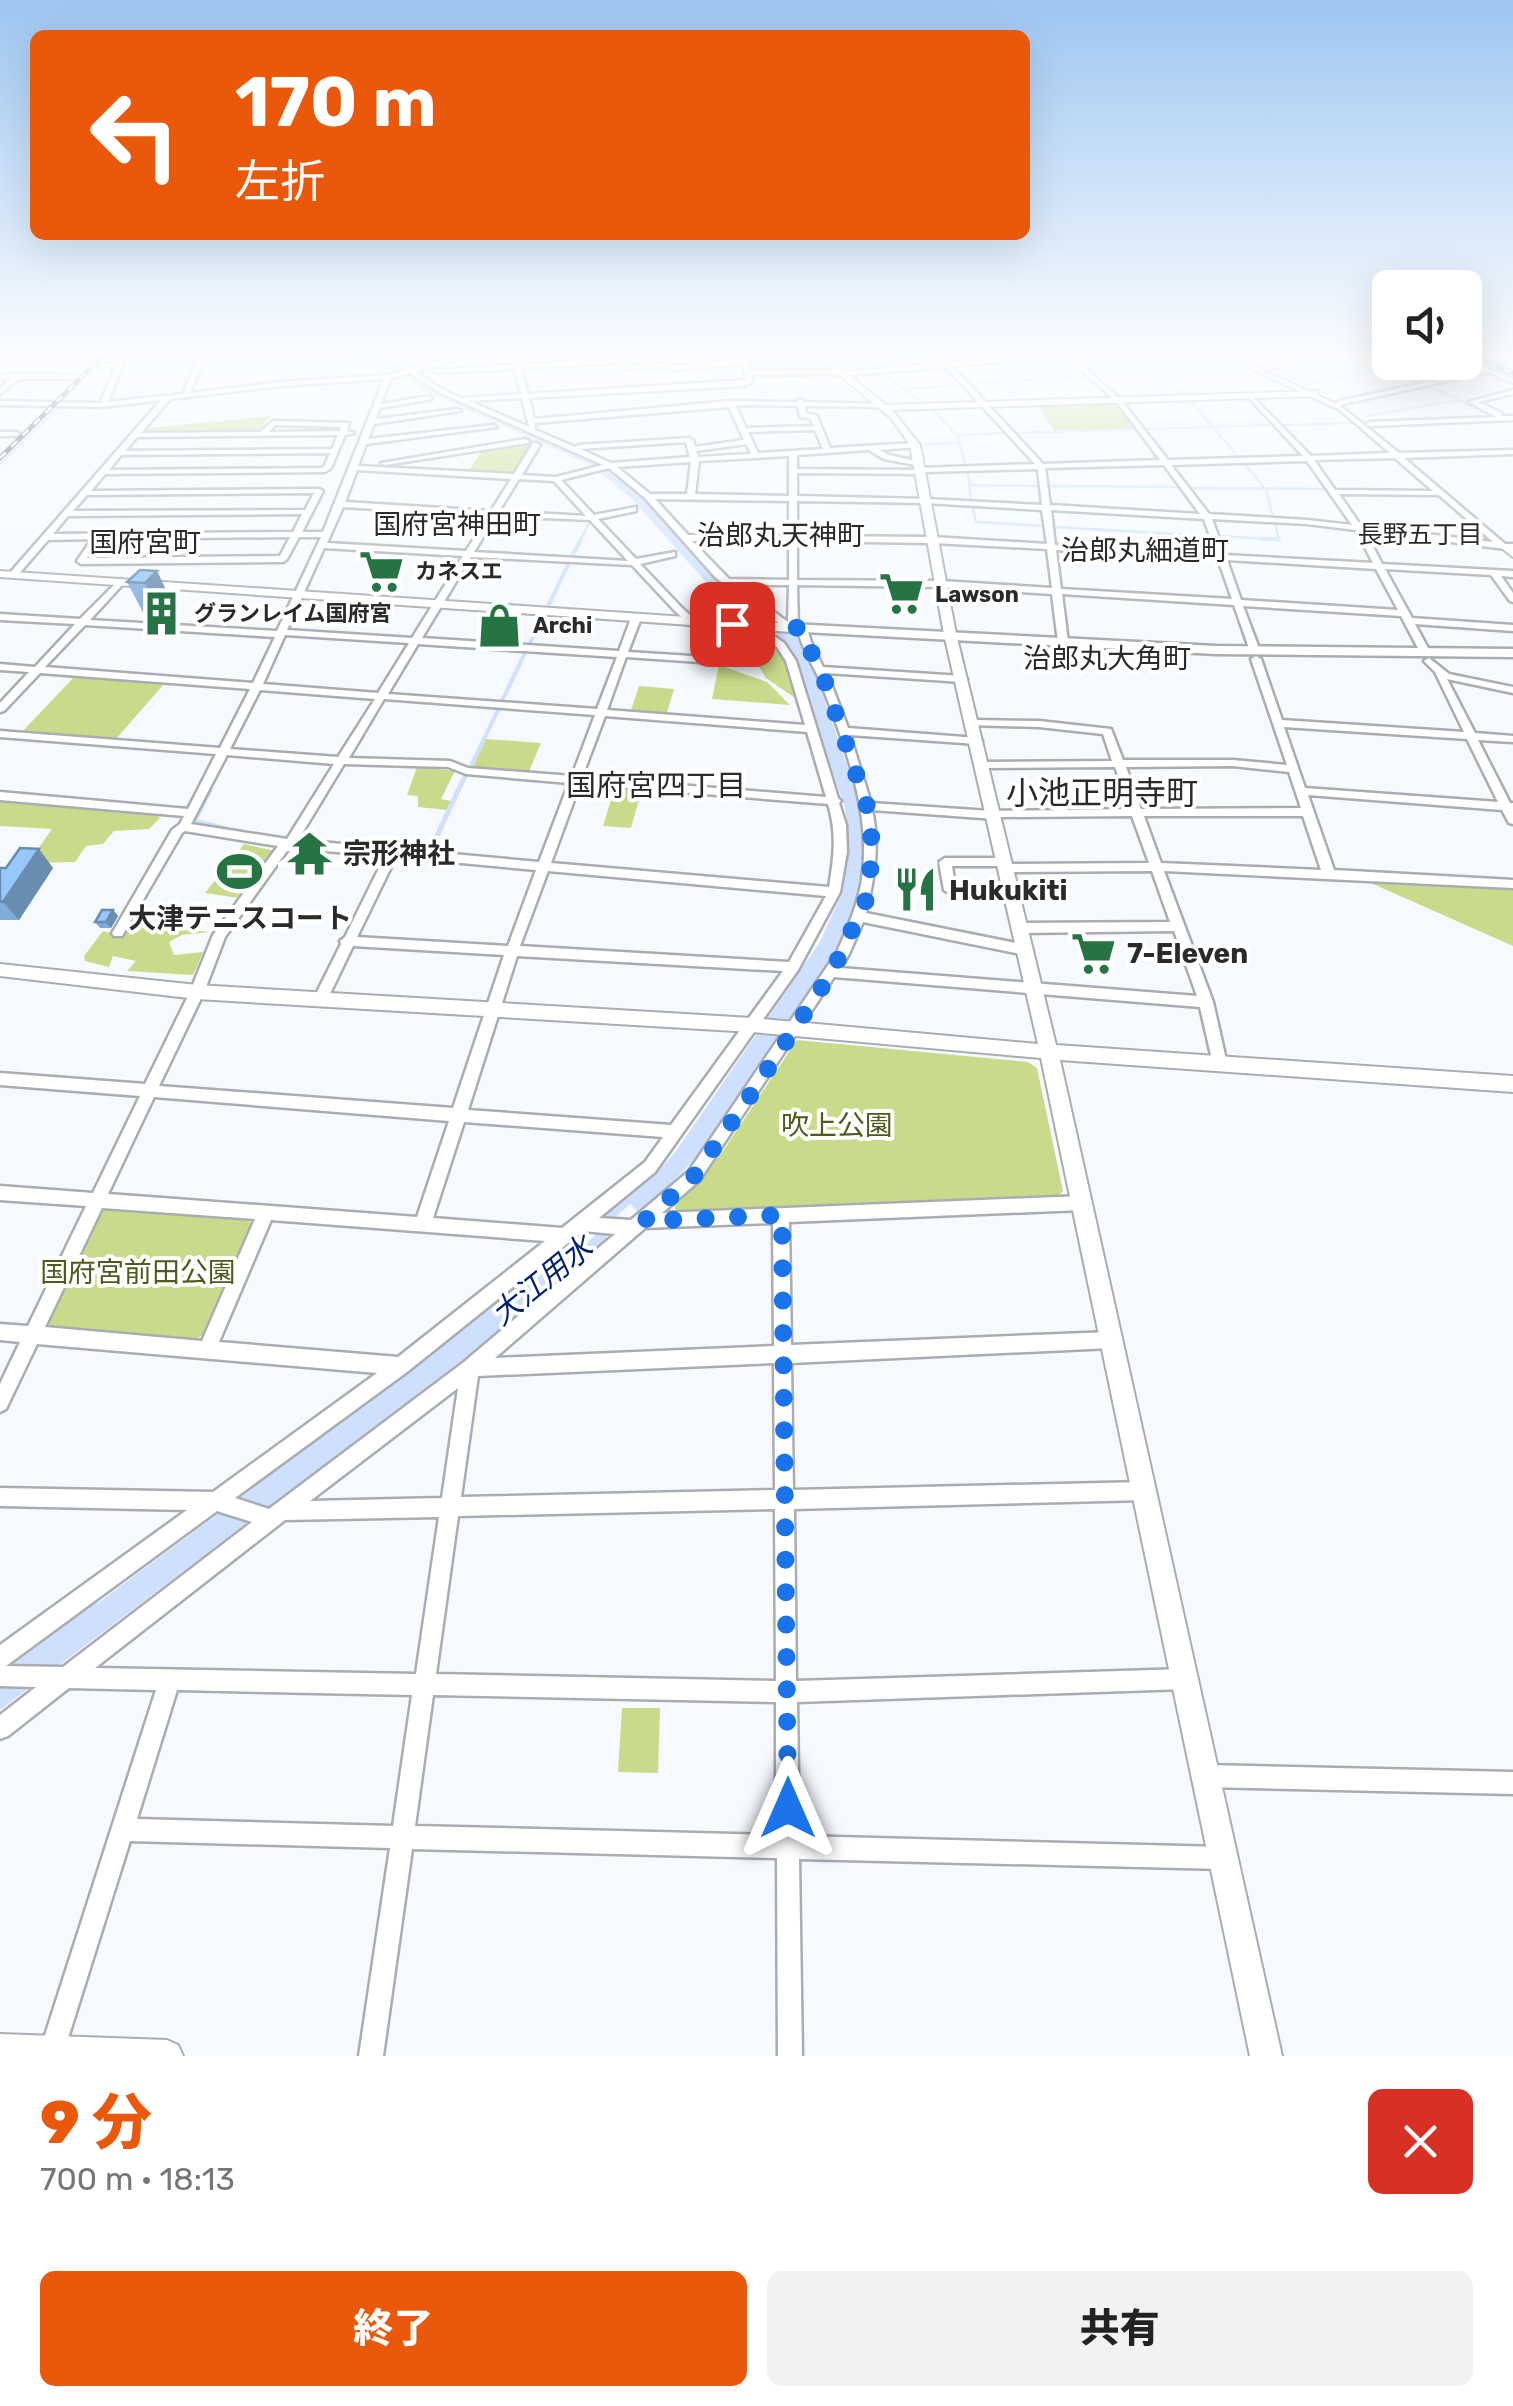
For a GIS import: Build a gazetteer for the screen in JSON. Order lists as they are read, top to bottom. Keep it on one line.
{"districts":["国府宮神田町","長野五丁目","治郎丸天神町","国府宮町","治郎丸細道町","治郎丸大角町","国府宮四丁目","小池正明寺町"],"water":["大江用水"],"parks":["吹上公園","国府宮前田公園"],"places":{"supermarket":["カネスエ","Lawson","7-Eleven"],"building":["グランレイム国府宮"],"shop":["Archi"],"temple":["宗形神社"],"sports":["大津テニスコート"],"restaurant":["Hukukiti"]},"page":{"turn":["170 m","左折"],"heading":["9 分","700 m · 18:13"],"buttons":["終了","共有"]}}
